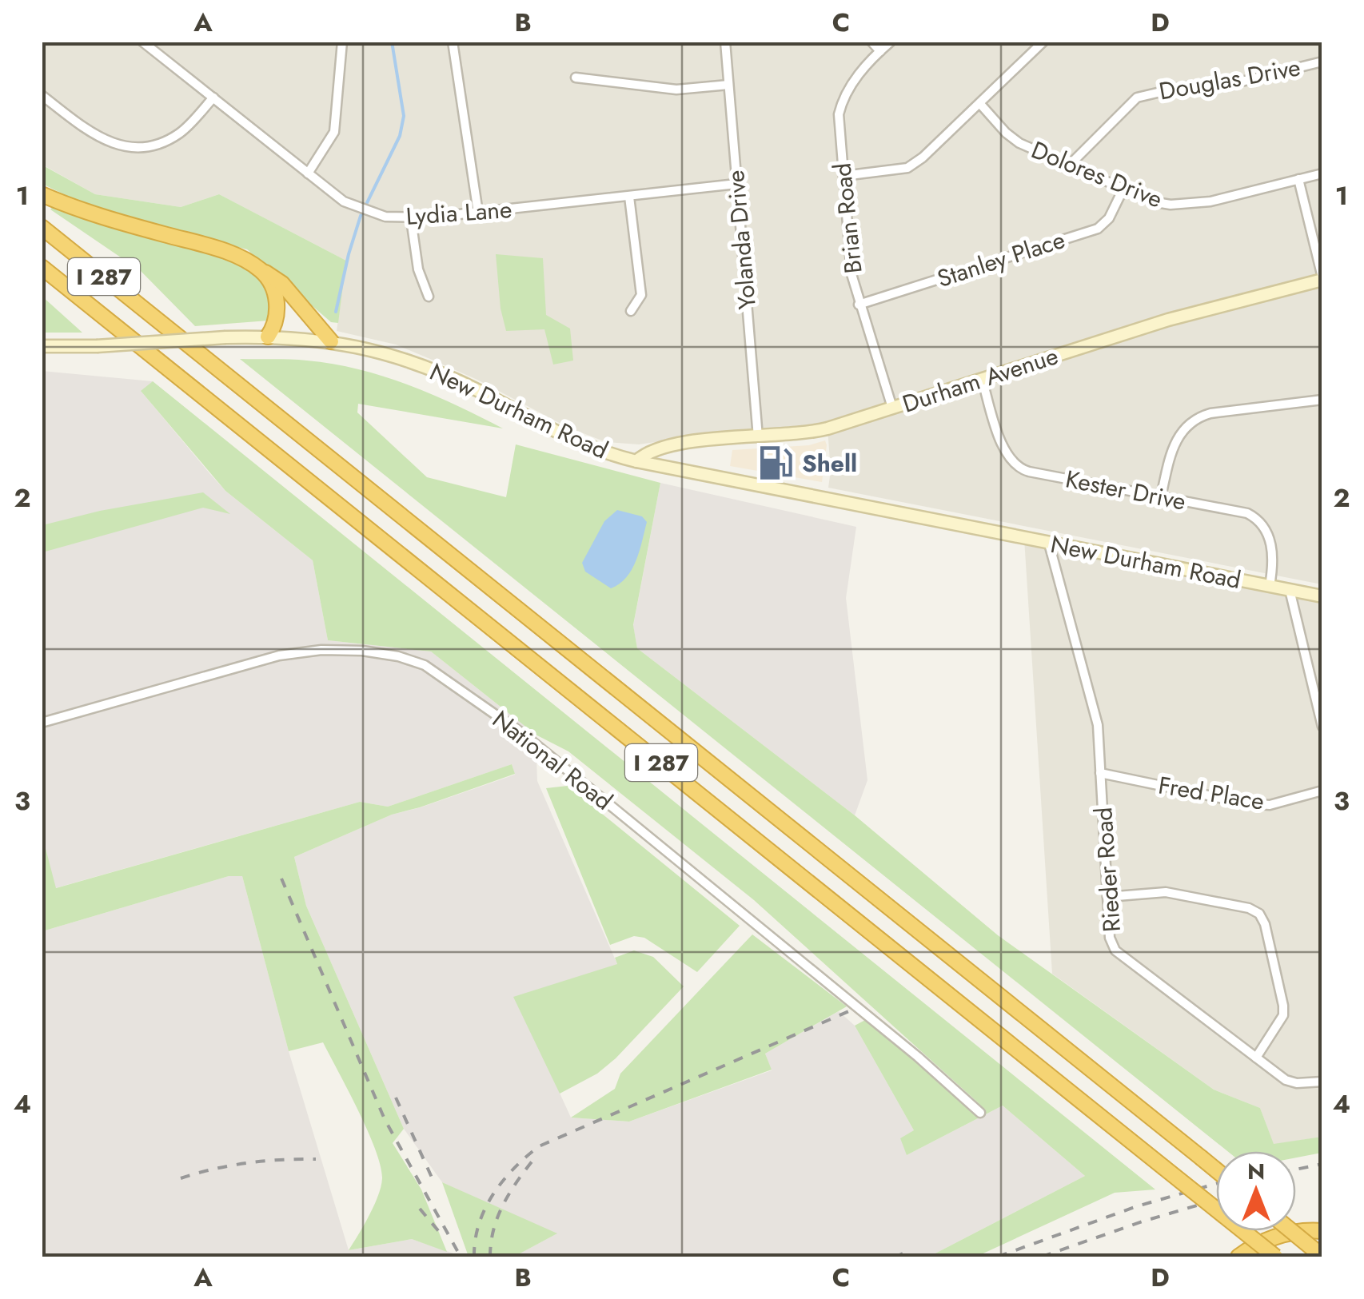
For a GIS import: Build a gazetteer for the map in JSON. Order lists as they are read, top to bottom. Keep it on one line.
{"streets":{"highway":["I 287"],"main road":["Durham Avenue","New Durham Road"],"street":["Douglas Drive","Dolores Drive","Lydia Lane","Brian Road","Yolanda Drive","Stanley Place","Kester Drive","National Road","Fred Place","Rieder Road"]},"crossings":[["Douglas Drive","Dolores Drive"],["Dolores Drive","Stanley Place"],["Lydia Lane","Yolanda Drive"],["Brian Road","Stanley Place"],["Brian Road","Durham Avenue"],["Yolanda Drive","Durham Avenue"],["Durham Avenue","New Durham Road"],["Durham Avenue","Kester Drive"],["New Durham Road","Kester Drive"],["New Durham Road","Rieder Road"],["Fred Place","Rieder Road"]],"places":{"fuel station":["Shell"]},"north":"top","grid":{"columns":["A","B","C","D"],"rows":["1","2","3","4"]}}
